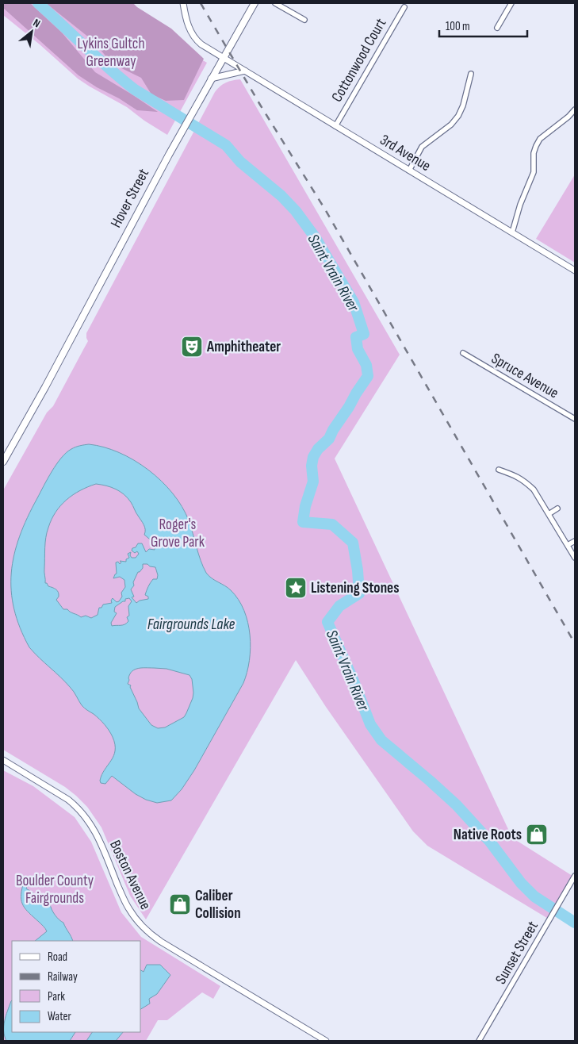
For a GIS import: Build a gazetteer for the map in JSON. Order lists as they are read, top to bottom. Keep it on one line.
{"streets":{"main road":["Hover Street"],"street":["Cottonwood Court","3rd Avenue","Spruce Avenue","Boston Avenue","Sunset Street"]},"crossings":[["Cottonwood Court","3rd Avenue"],["3rd Avenue","Hover Street"]],"water":["Saint Vrain River","Fairgrounds Lake"],"parks":["Lykins Gultch Greenway","Roger's Grove Park","Boulder County Fairgrounds"],"places":{"theatre":["Amphitheater"],"place":["Listening Stones"],"shop":["Native Roots","Caliber Collision"]},"legend":["Road","Railway","Park","Water"],"scale_bar":"100 m","north":"top right"}
